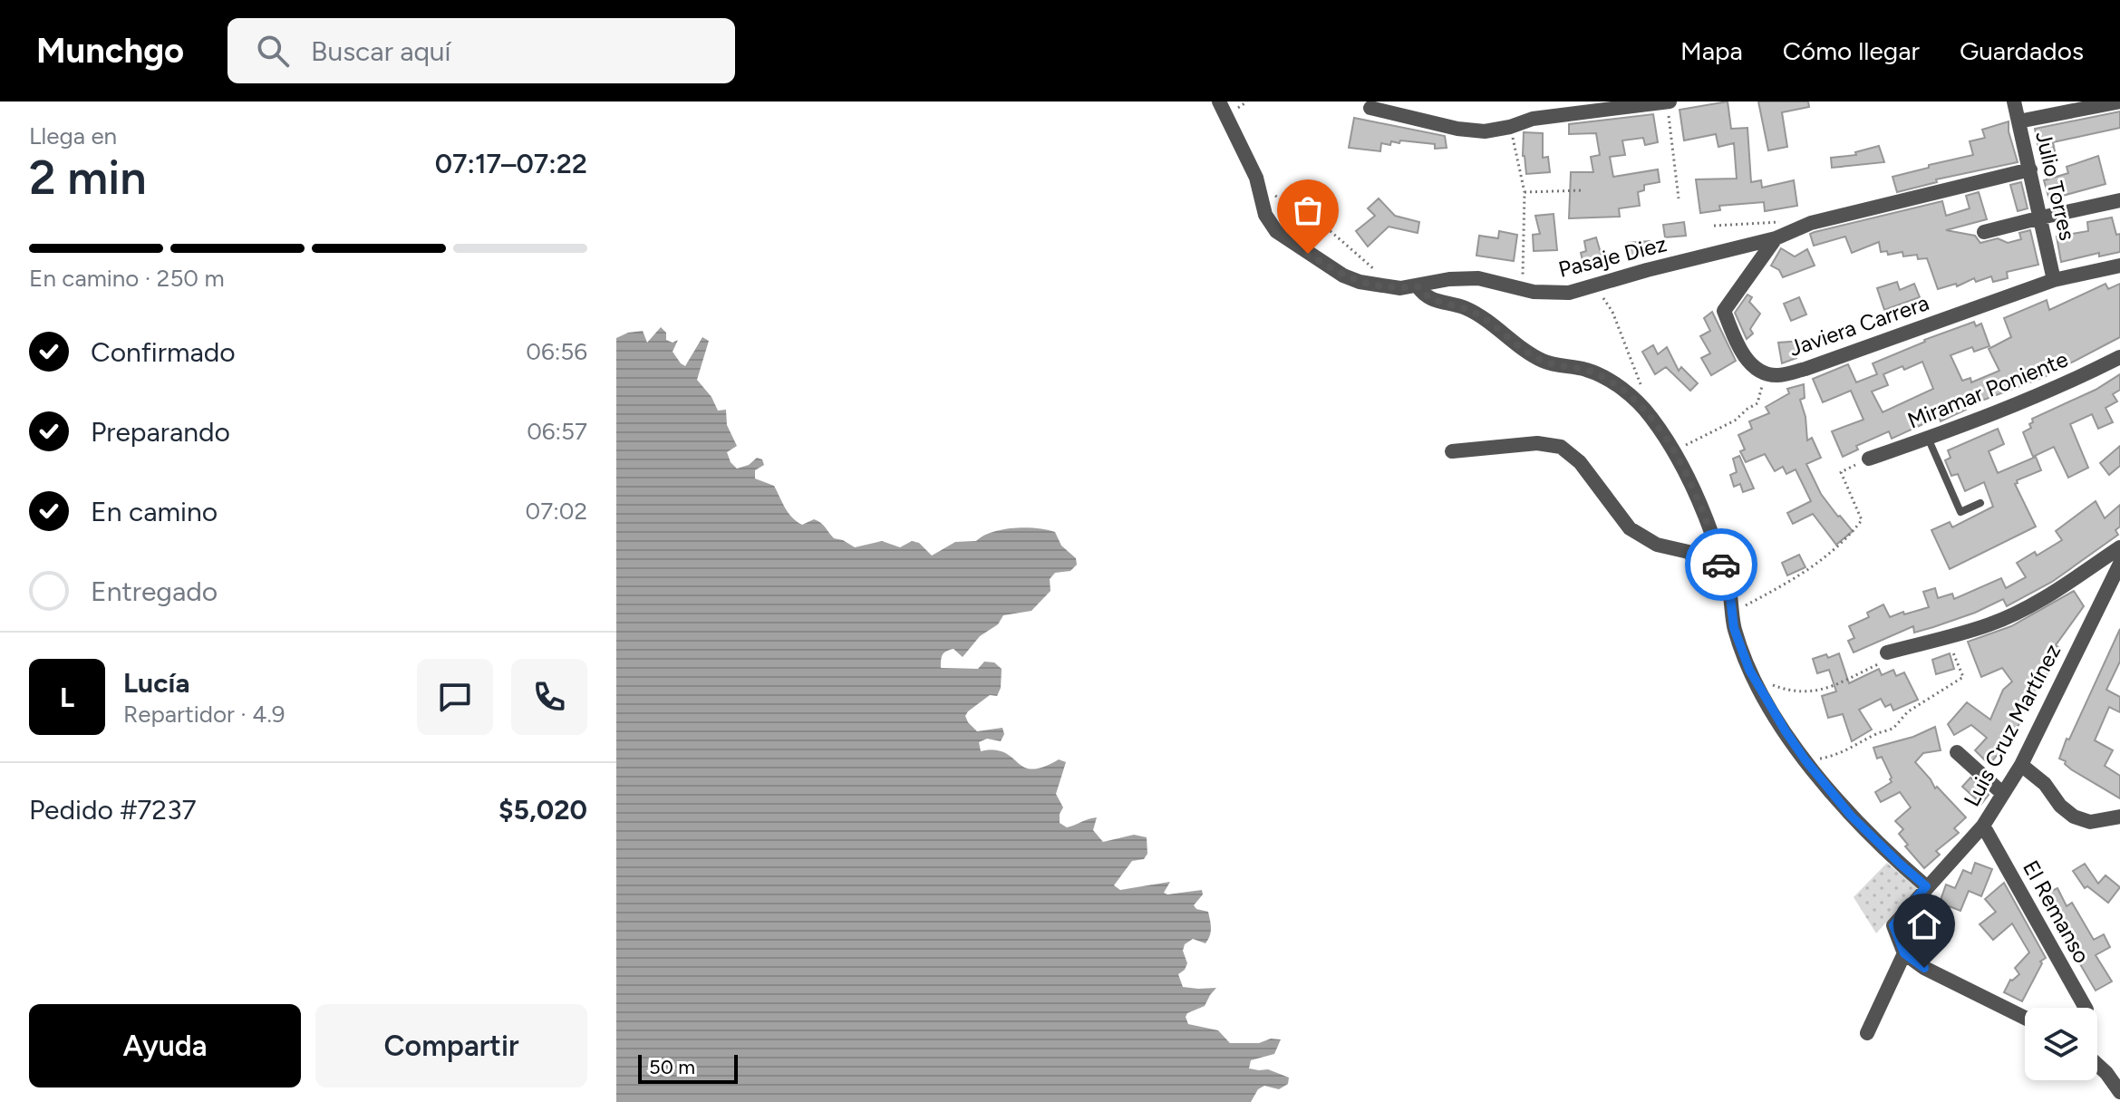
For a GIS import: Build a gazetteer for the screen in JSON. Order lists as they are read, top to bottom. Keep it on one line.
{"streets":{"street":["Julio Torres","Pasaje Diez","Javiera Carrera","Miramar Poniente","Luis Cruz Martínez","El Remanso"]},"crossings":[["Julio Torres","Javiera Carrera"],["Pasaje Diez","Javiera Carrera"],["Luis Cruz Martínez","El Remanso"]],"scale_bar":"50 m","page":{"header":"Munchgo","search":"Buscar aquí","nav":["Mapa","Cómo llegar","Guardados"],"heading":["2 min","Llega en","07:17–07:22"],"panel":["Lucía","Repartidor · 4.9","Pedido #7237","$5,020"],"bar":"En camino · 250 m","list":[["Confirmado","06:56"],["Preparando","06:57"],["En camino","07:02"],"Entregado"],"round":"L","buttons":["Ayuda","Compartir"],"scale":"50 m"}}
